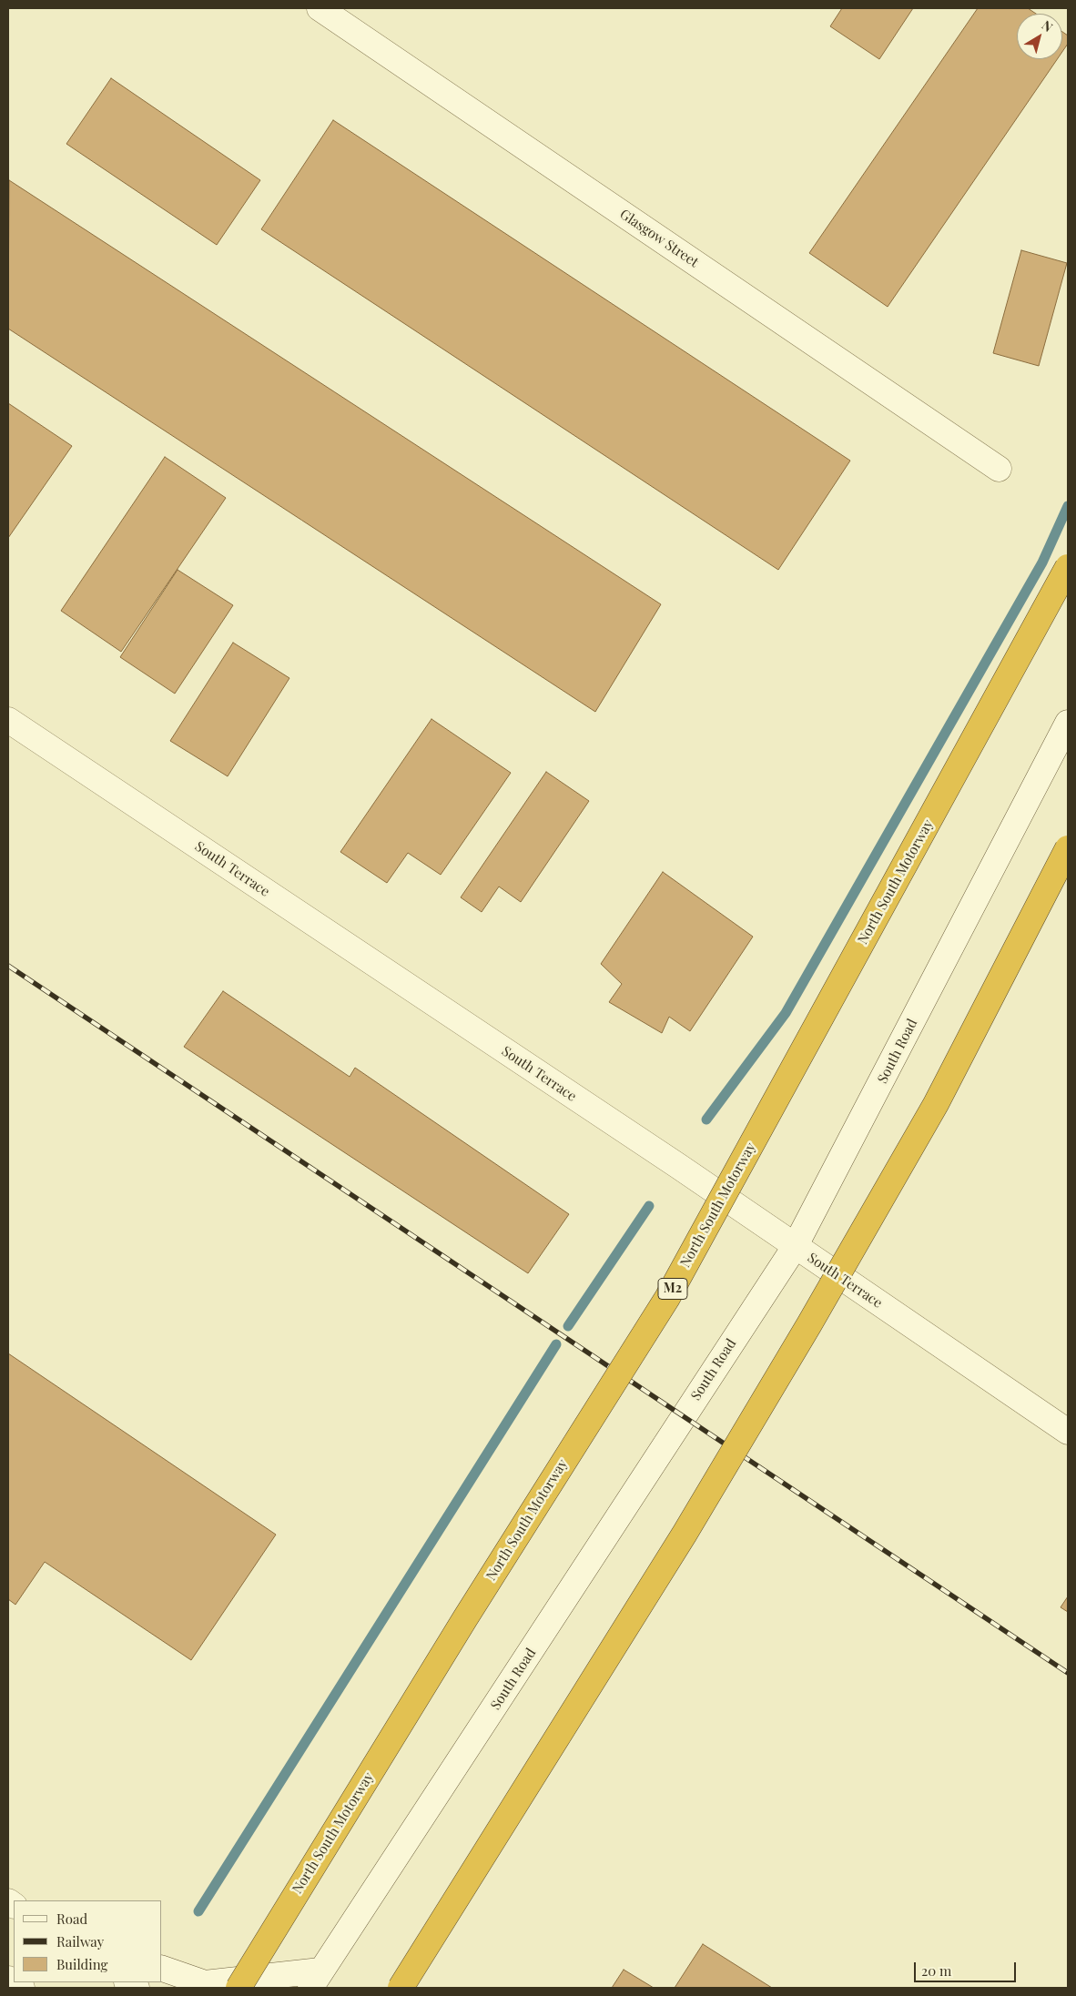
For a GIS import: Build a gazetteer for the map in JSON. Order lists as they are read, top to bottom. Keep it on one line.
{"streets":{"highway":["North South Motorway","M2"],"street":["Glasgow Street","South Terrace","South Road"]},"crossings":[["South Terrace","South Road"]],"legend":["Road","Railway","Building"],"scale_bar":"20 m","north":"top right"}
